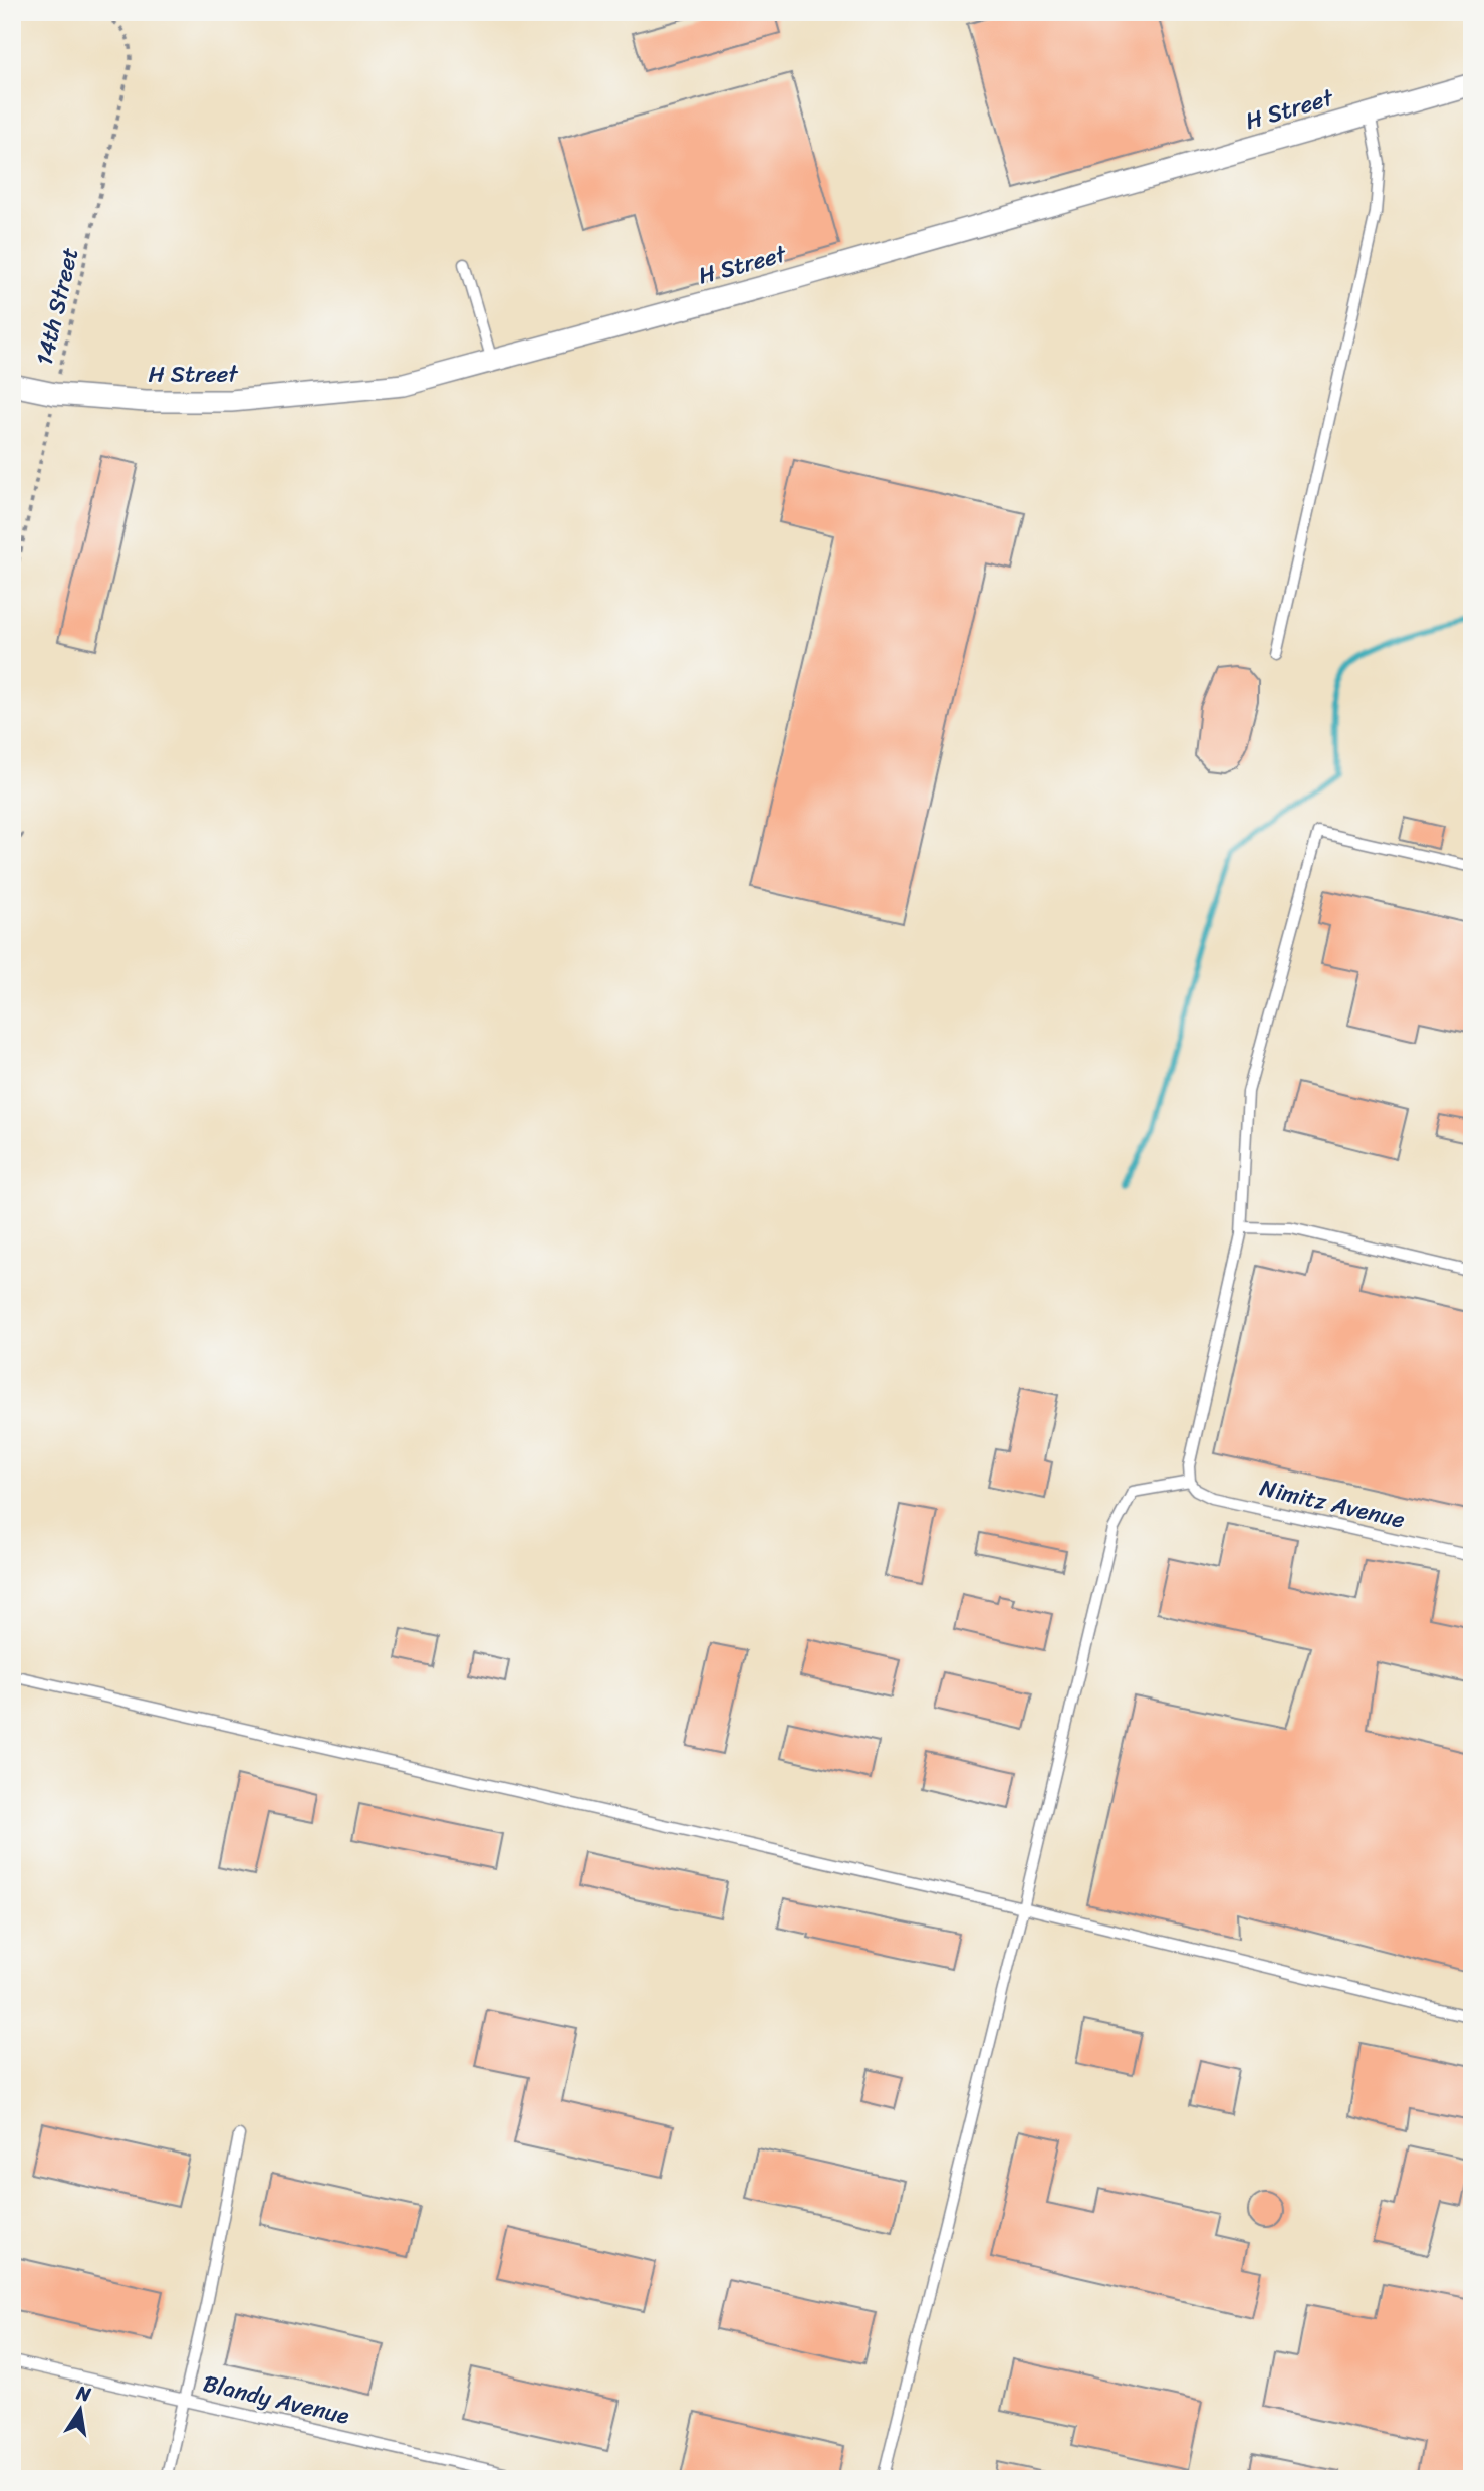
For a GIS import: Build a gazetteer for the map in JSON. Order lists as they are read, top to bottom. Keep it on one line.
{"streets":{"street":["H Street"],"lane":["Nimitz Avenue","Blandy Avenue"],"path":["14th Street"]},"crossings":[["H Street","14th Street"]],"north":"top"}
